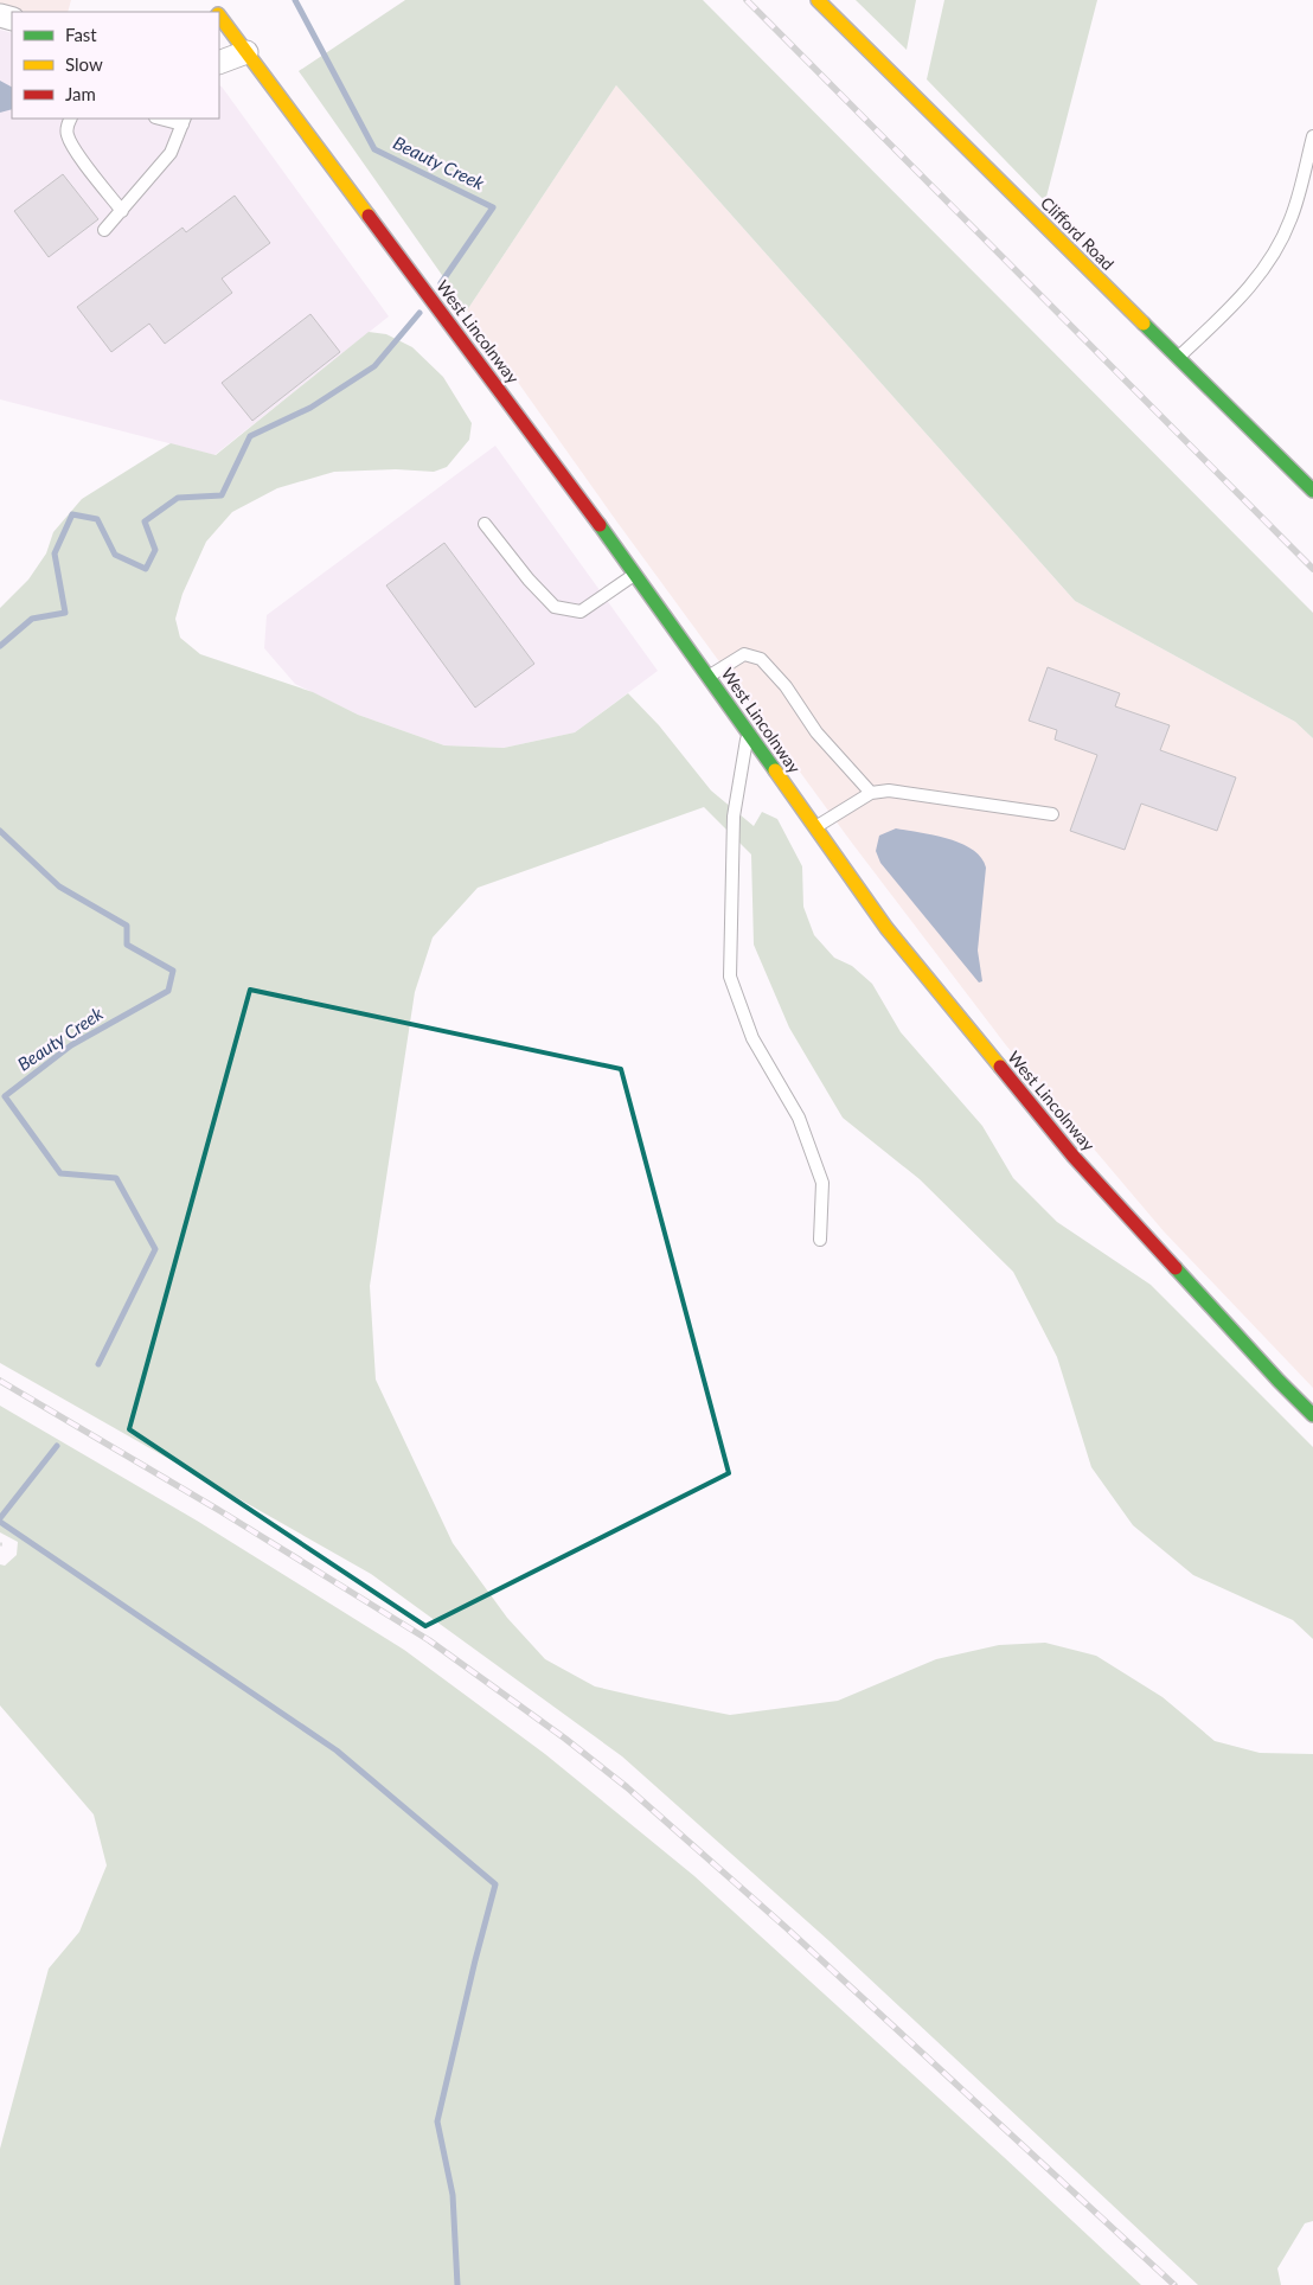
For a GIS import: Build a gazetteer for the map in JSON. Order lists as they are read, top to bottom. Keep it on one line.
{"streets":{"main road":["Clifford Road","West Lincolnway"]},"water":["Beauty Creek"],"legend":["Fast","Slow","Jam"]}
